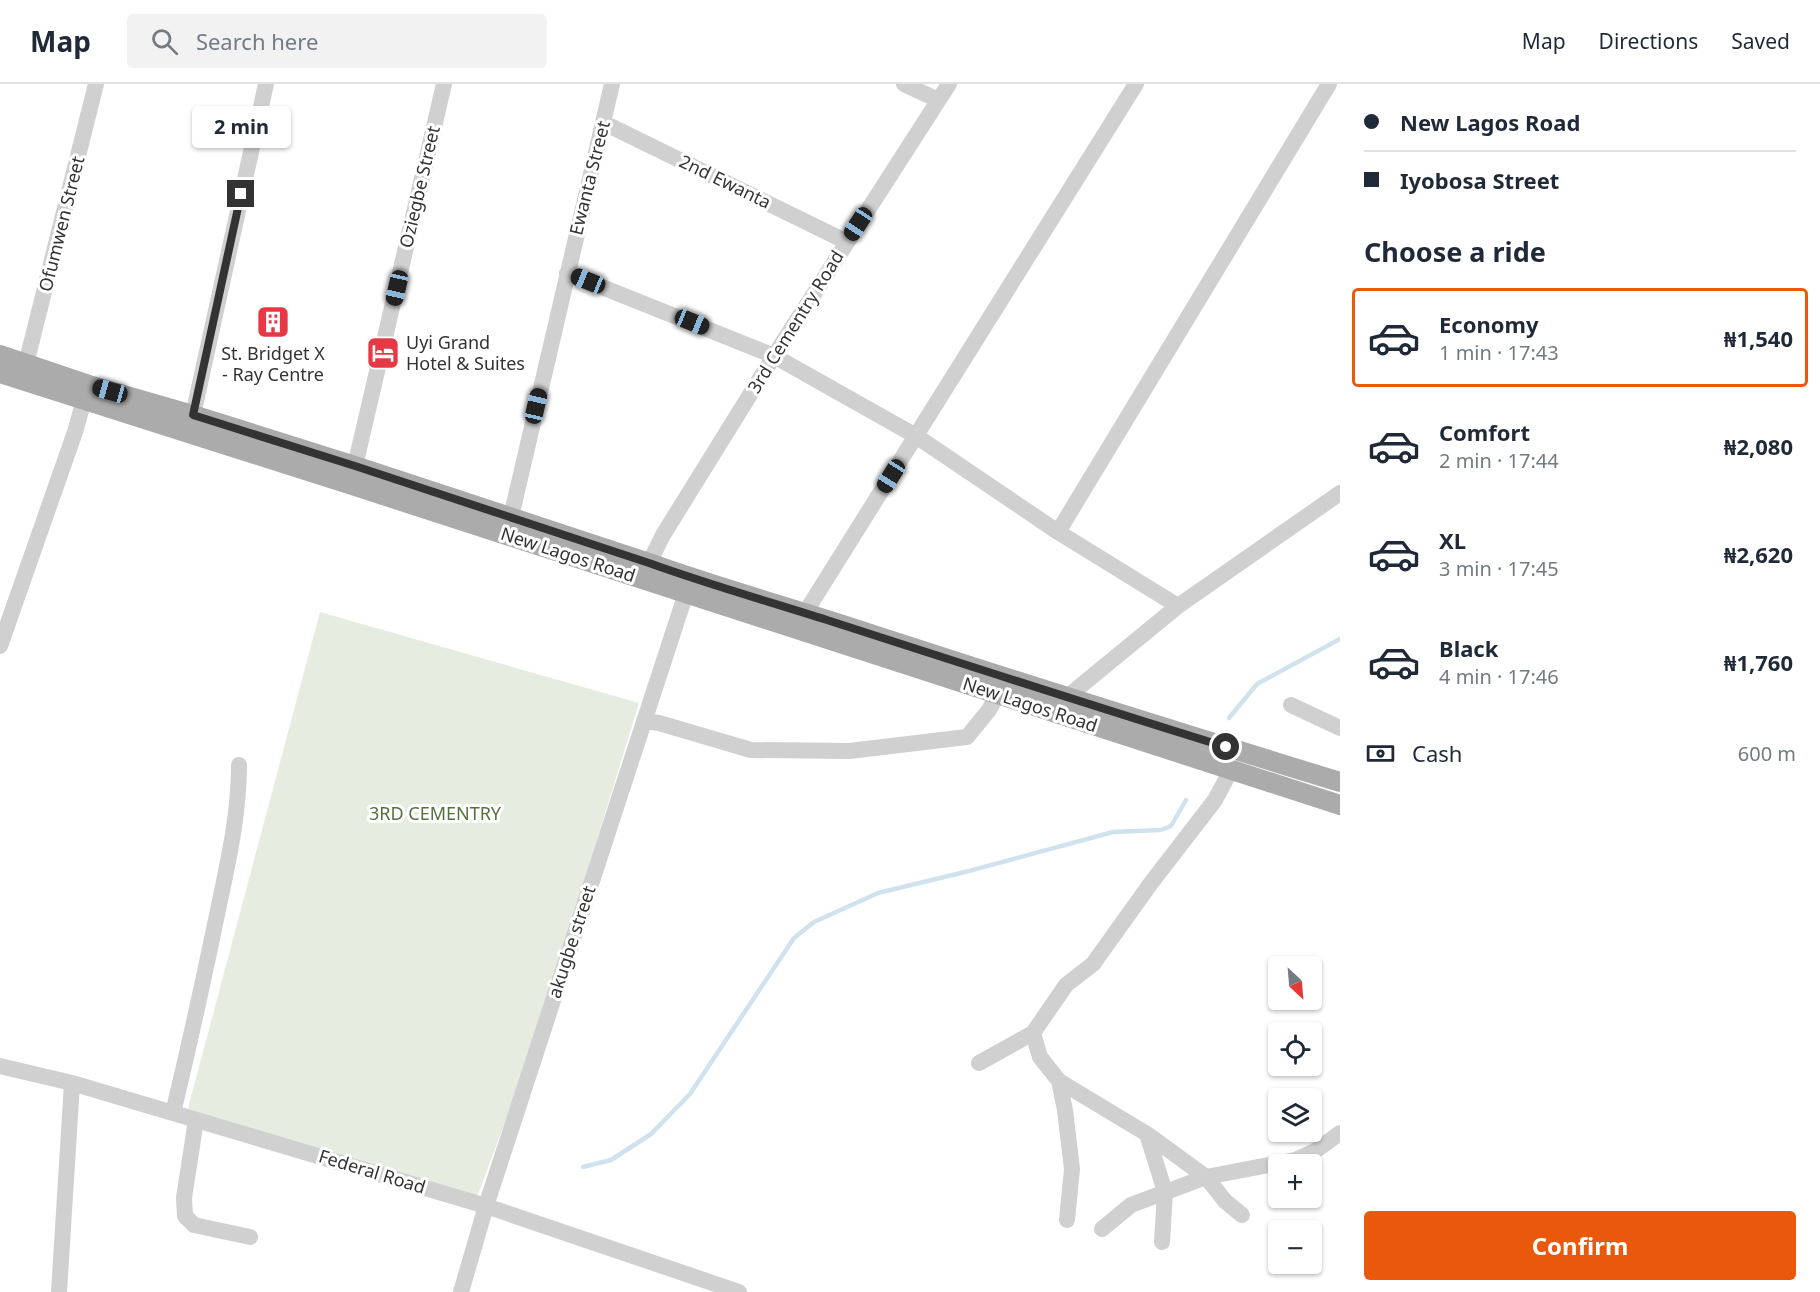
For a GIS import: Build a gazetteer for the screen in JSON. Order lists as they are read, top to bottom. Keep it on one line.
{"streets":{"main road":["New Lagos Road"],"street":["Ewanta Street","2nd Ewanta","Oziegbe Street","Ofumwen Street","3rd Cementry Road","akugbe street","Federal Road"]},"crossings":[["Ewanta Street","2nd Ewanta"],["Ewanta Street","New Lagos Road"],["2nd Ewanta","3rd Cementry Road"],["Oziegbe Street","New Lagos Road"],["Ofumwen Street","New Lagos Road"],["3rd Cementry Road","New Lagos Road"],["New Lagos Road","akugbe street"],["akugbe street","Federal Road"]],"parks":["3RD CEMENTRY"],"places":{"building":["St. Bridget X - Ray Centre"],"hotel":["Uyi Grand Hotel & Suites"]},"north":"bottom right","page":{"header":"Map","search":"Search here","nav":["Map","Directions","Saved"],"banner":["New Lagos Road","Iyobosa Street"],"bubble":"2 min","heading":"Choose a ride","list":[{"name":"Economy","note":"1 min · 17:43","value":"₦1,540"},{"name":"Comfort","note":"2 min · 17:44","value":"₦2,080"},{"name":"XL","note":"3 min · 17:45","value":"₦2,620"},{"name":"Black","note":"4 min · 17:46","value":"₦1,760"}],"pay":["Cash","600 m"],"map_buttons":["+","−"],"buttons":"Confirm"}}
